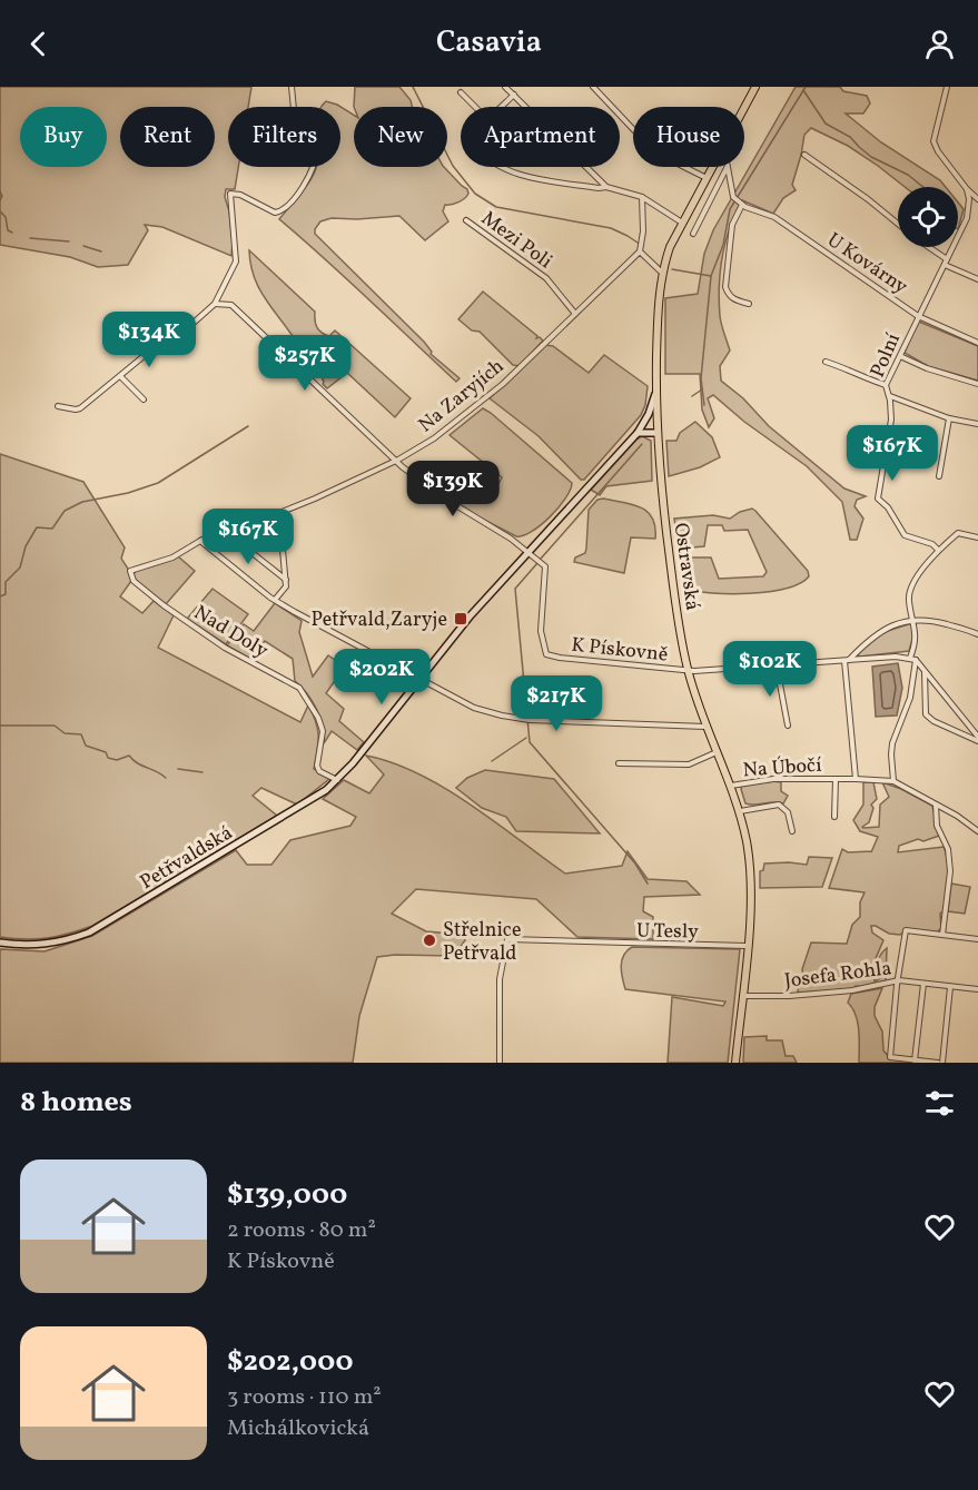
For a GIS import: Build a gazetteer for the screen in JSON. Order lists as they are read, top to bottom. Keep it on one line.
{"streets":{"main road":["Ostravská"],"street":["Mezi Poli","U Kovárny","Polní","Na Zaryjích","Nad Doly","K Pískovně","Na Úbočí","Petřvaldská","U Tesly","Josefa Rohla"]},"crossings":[["Mezi Poli","Na Zaryjích"],["U Kovárny","Polní"],["Na Zaryjích","Nad Doly"],["Na Zaryjích","K Pískovně"],["Ostravská","K Pískovně"],["Ostravská","Na Úbočí"],["Ostravská","Petřvaldská"],["Ostravská","U Tesly"],["Ostravská","Josefa Rohla"],["Nad Doly","Petřvaldská"],["K Pískovně","Petřvaldská"]],"places":{"transit":["Petřvald,Zaryje"],"other":["Střelnice Petřvald"]},"page":{"header":"Casavia","chip":["Buy","Rent","Filters","New","Apartment","House"],"price":["$134K","$257K","$167K","$139K","$167K","$102K","$202K","$217K"],"heading":"8 homes","list":[{"name":"$139,000","note":"2 rooms · 80 m² · K Pískovně"},{"name":"$202,000","note":"3 rooms · 110 m² · Michálkovická"}]}}
